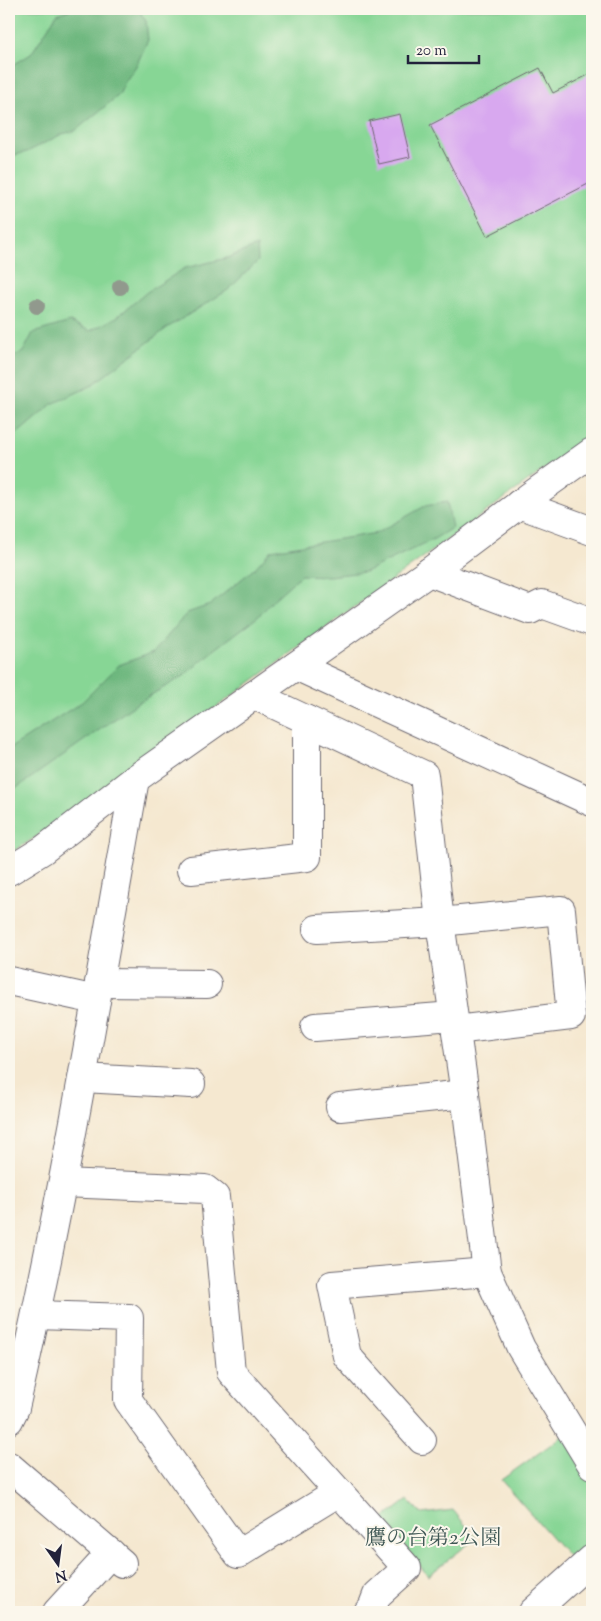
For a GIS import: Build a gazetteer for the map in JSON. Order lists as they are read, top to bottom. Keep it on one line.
{"parks":["鷹の台第2公園"],"scale_bar":"20 m","north":"bottom"}
